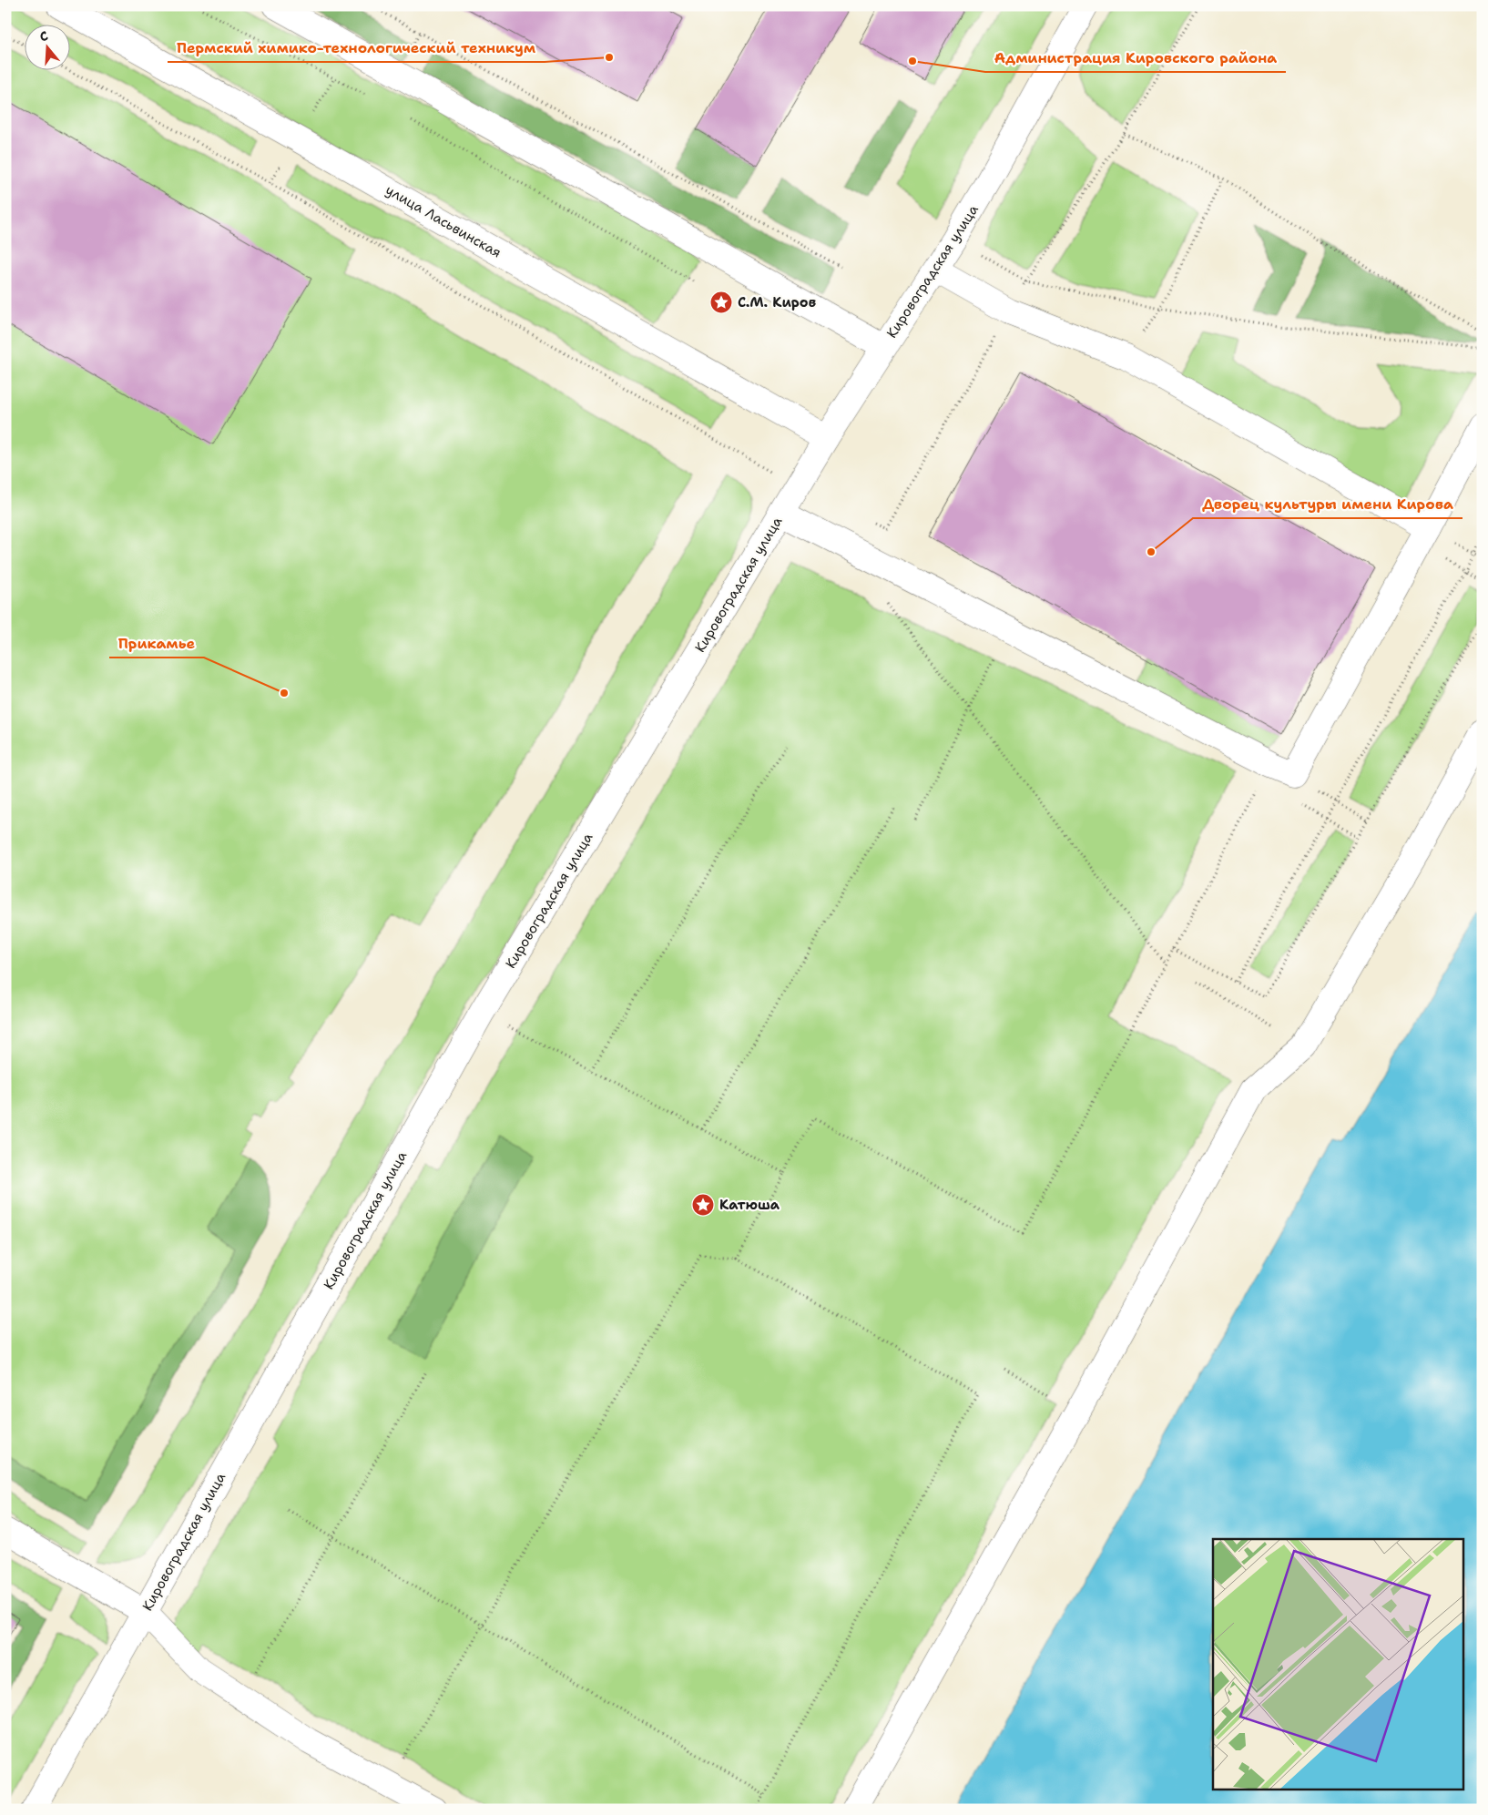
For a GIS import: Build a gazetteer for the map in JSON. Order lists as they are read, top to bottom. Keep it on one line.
{"streets":{"street":["улица Ласьвинская","Кировоградская улица"]},"crossings":[["улица Ласьвинская","Кировоградская улица"]],"places":{"other":["Пермский химико-технологический техникум","Администрация Кировского района","Дворец культуры имени Кирова","Прикамье"],"place":["С.М. Киров","Катюша"]},"north":"top"}
